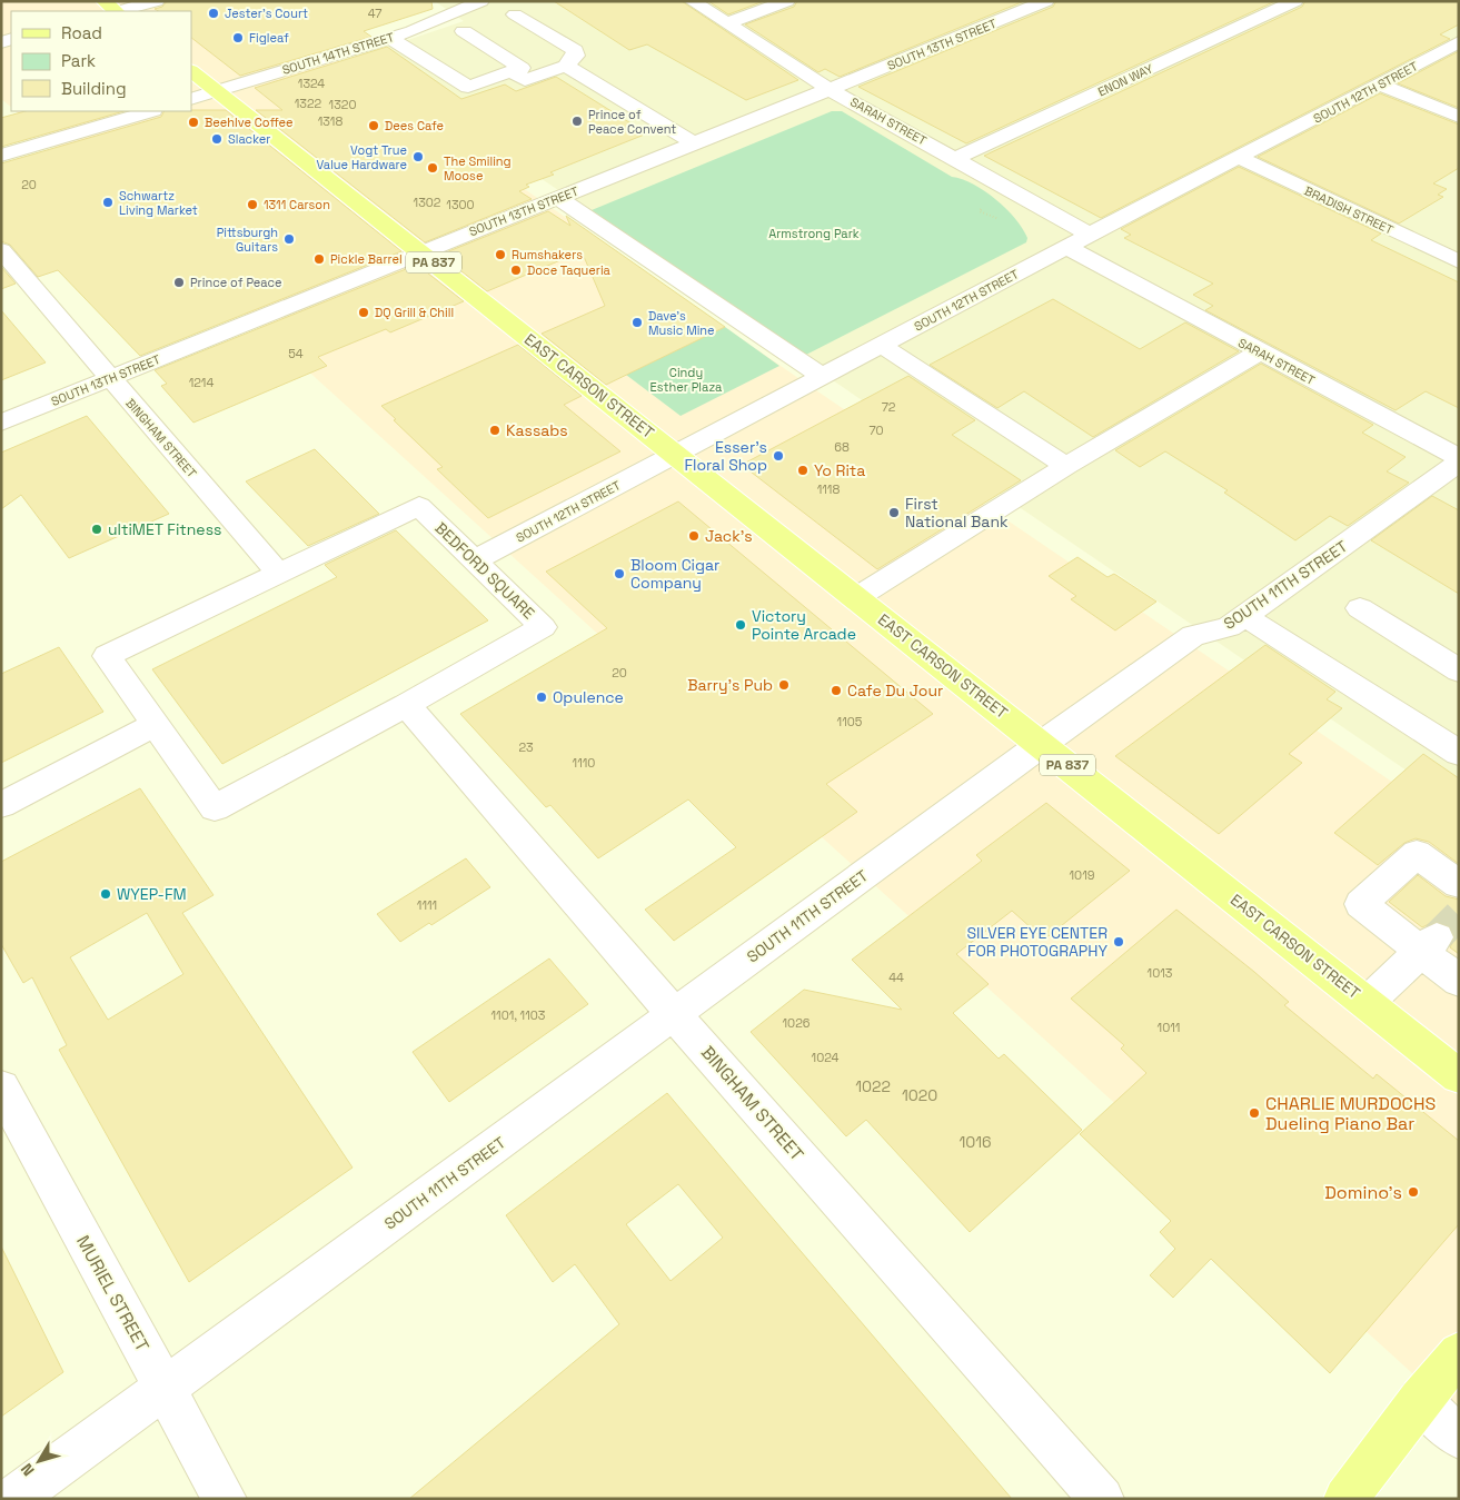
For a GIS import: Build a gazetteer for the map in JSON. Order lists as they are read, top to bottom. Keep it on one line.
{"streets":{"main road":["PA 837","EAST CARSON STREET"],"street":["SOUTH 13TH STREET","SOUTH 14TH STREET","ENON WAY","SOUTH 12TH STREET","SARAH STREET","BRADISH STREET","BINGHAM STREET","BEDFORD SQUARE","SOUTH 11TH STREET","MURIEL STREET"]},"crossings":[["SOUTH 13TH STREET","SARAH STREET"],["SOUTH 13TH STREET","EAST CARSON STREET"],["SOUTH 13TH STREET","BINGHAM STREET"],["SOUTH 14TH STREET","EAST CARSON STREET"],["ENON WAY","SARAH STREET"],["SOUTH 12TH STREET","SARAH STREET"],["SOUTH 12TH STREET","BRADISH STREET"],["SOUTH 12TH STREET","EAST CARSON STREET"],["SOUTH 12TH STREET","BEDFORD SQUARE"],["EAST CARSON STREET","SOUTH 11TH STREET"],["BINGHAM STREET","BEDFORD SQUARE"],["BINGHAM STREET","SOUTH 11TH STREET"],["SOUTH 11TH STREET","MURIEL STREET"]],"parks":["Armstrong Park","Cindy Esther Plaza"],"places":["Jester's Court","Figleaf","Prince of Peace Convent","BeehIve Coffee","Dees Cafe","Slacker","Vogt True Value Hardware","The Smiling Moose","Schwartz Living Market","1311 Carson","Pittsburgh Guitars","Rumshakers","Pickle Barrel","Doce Taqueria","Prince of Peace","DQ Grill & Chill","Dave's Music Mine","Kassabs","Esser's Floral Shop","Yo Rita","First National Bank","ultiMET Fitness","Jack's","Bloom Cigar Company","Victory Pointe Arcade","Barry's Pub","Cafe Du Jour","Opulence","WYEP-FM","SILVER EYE CENTER FOR PHOTOGRAPHY","CHARLIE MURDOCHS Dueling Piano Bar","Domino's"],"house_numbers":["47","1324","1322","1320","1318","20","1302","1300","54","1214","72","70","68","1118","20","1105","23","1110","1019","1111","1013","44","1101, 1103","1026","1011","1024","1022","1020","1016"],"legend":["Road","Park","Building"],"north":"bottom left"}
